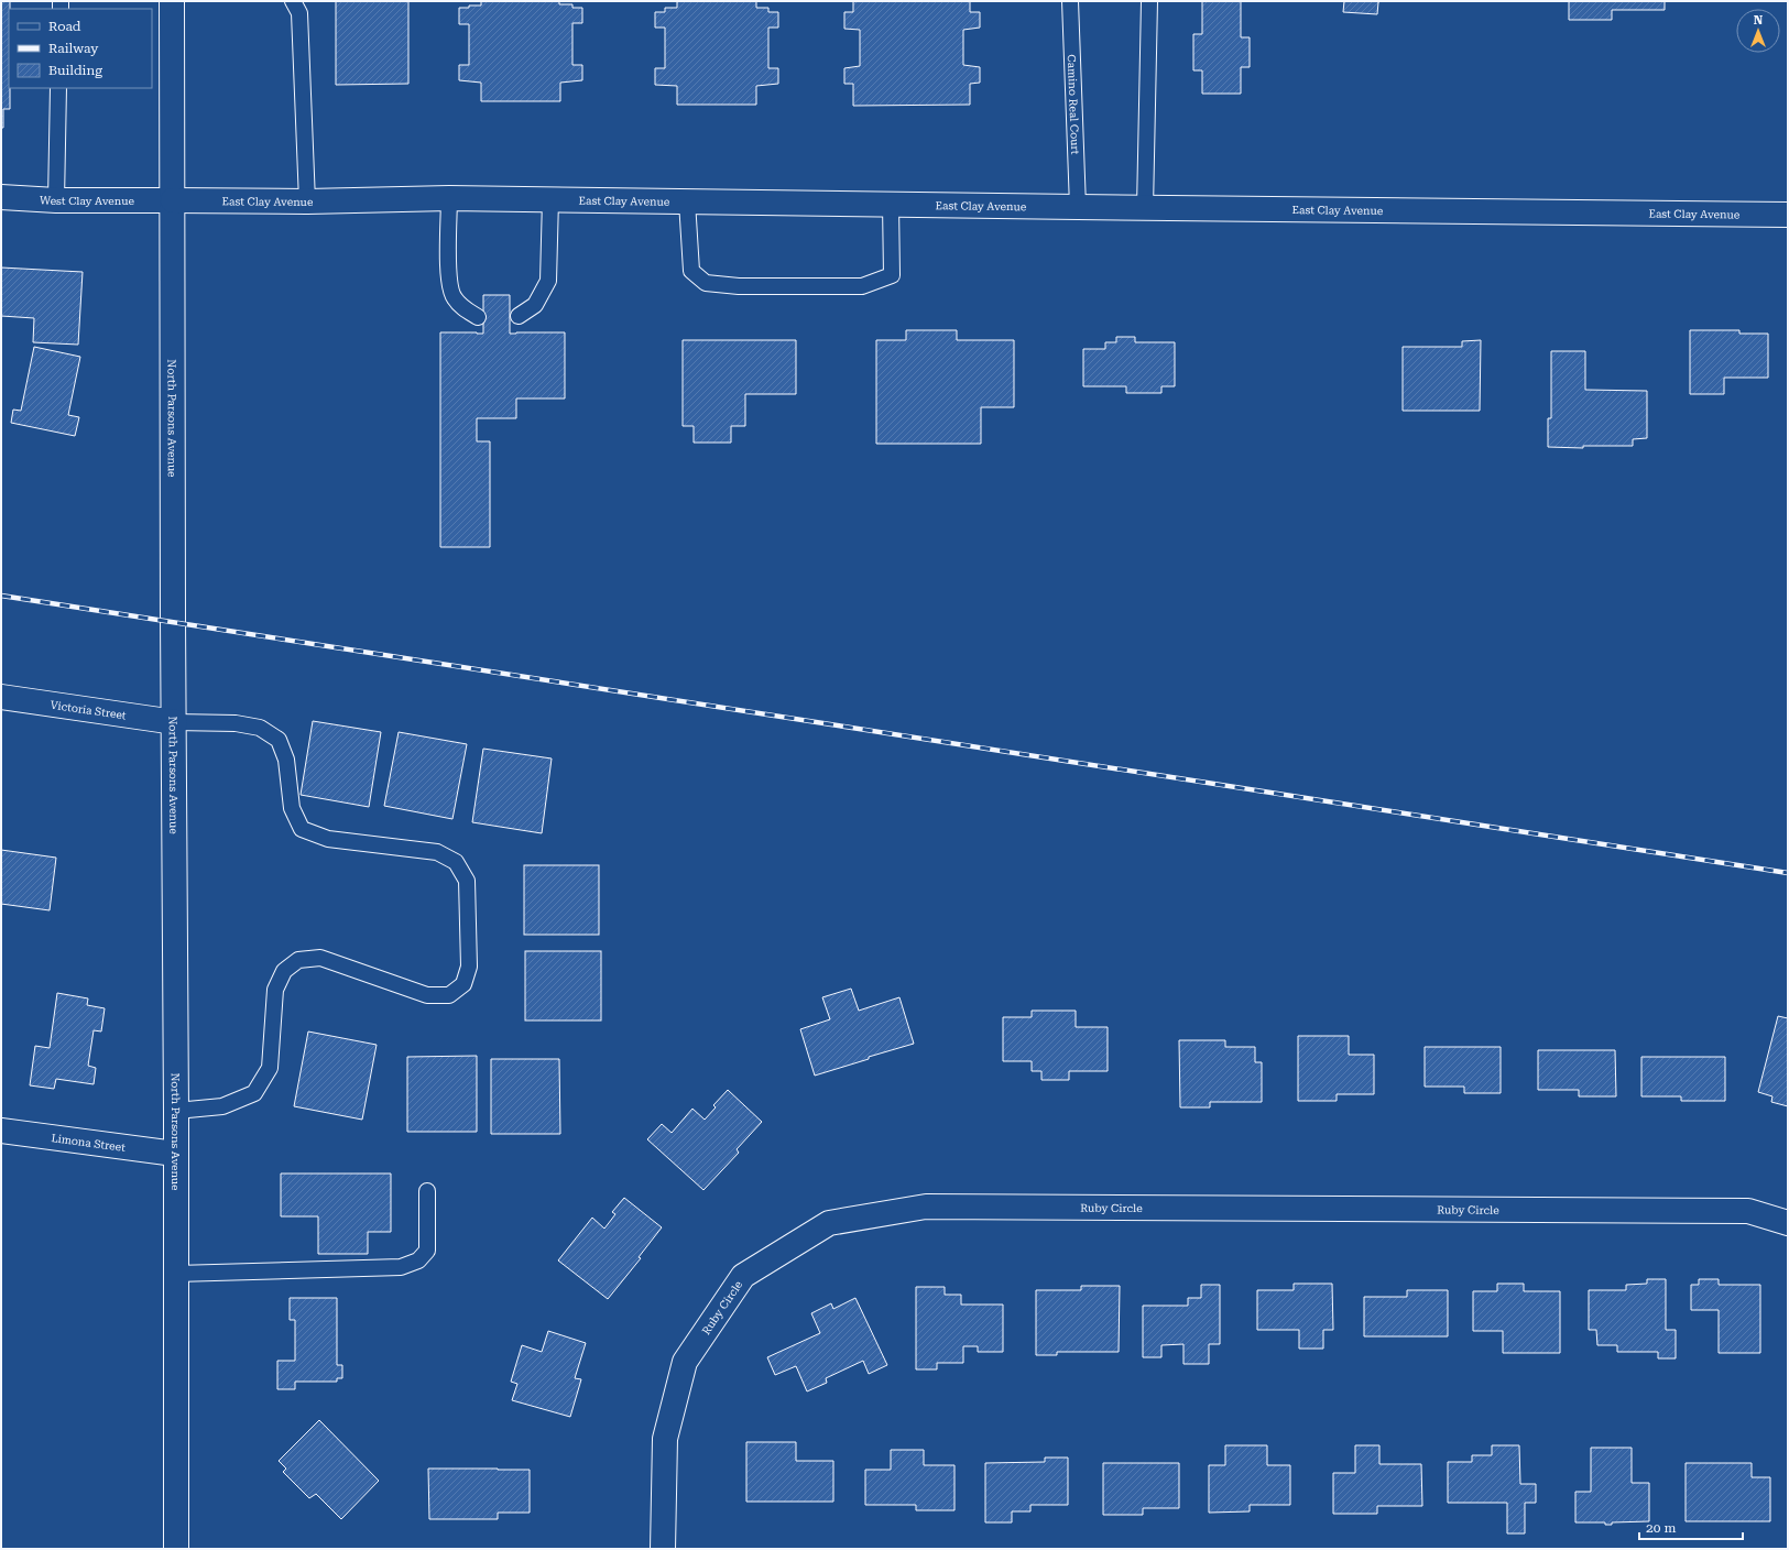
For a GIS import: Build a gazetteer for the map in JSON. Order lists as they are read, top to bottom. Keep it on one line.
{"streets":{"street":["West Clay Avenue","East Clay Avenue","North Parsons Avenue","Victoria Street","Limona Street","Ruby Circle"],"lane":["Camino Real Court"]},"crossings":[["Camino Real Court","East Clay Avenue"],["West Clay Avenue","East Clay Avenue"],["West Clay Avenue","North Parsons Avenue"],["East Clay Avenue","North Parsons Avenue"],["North Parsons Avenue","Victoria Street"],["North Parsons Avenue","Limona Street"]],"legend":["Road","Railway","Building"],"scale_bar":"20 m","north":"top"}
